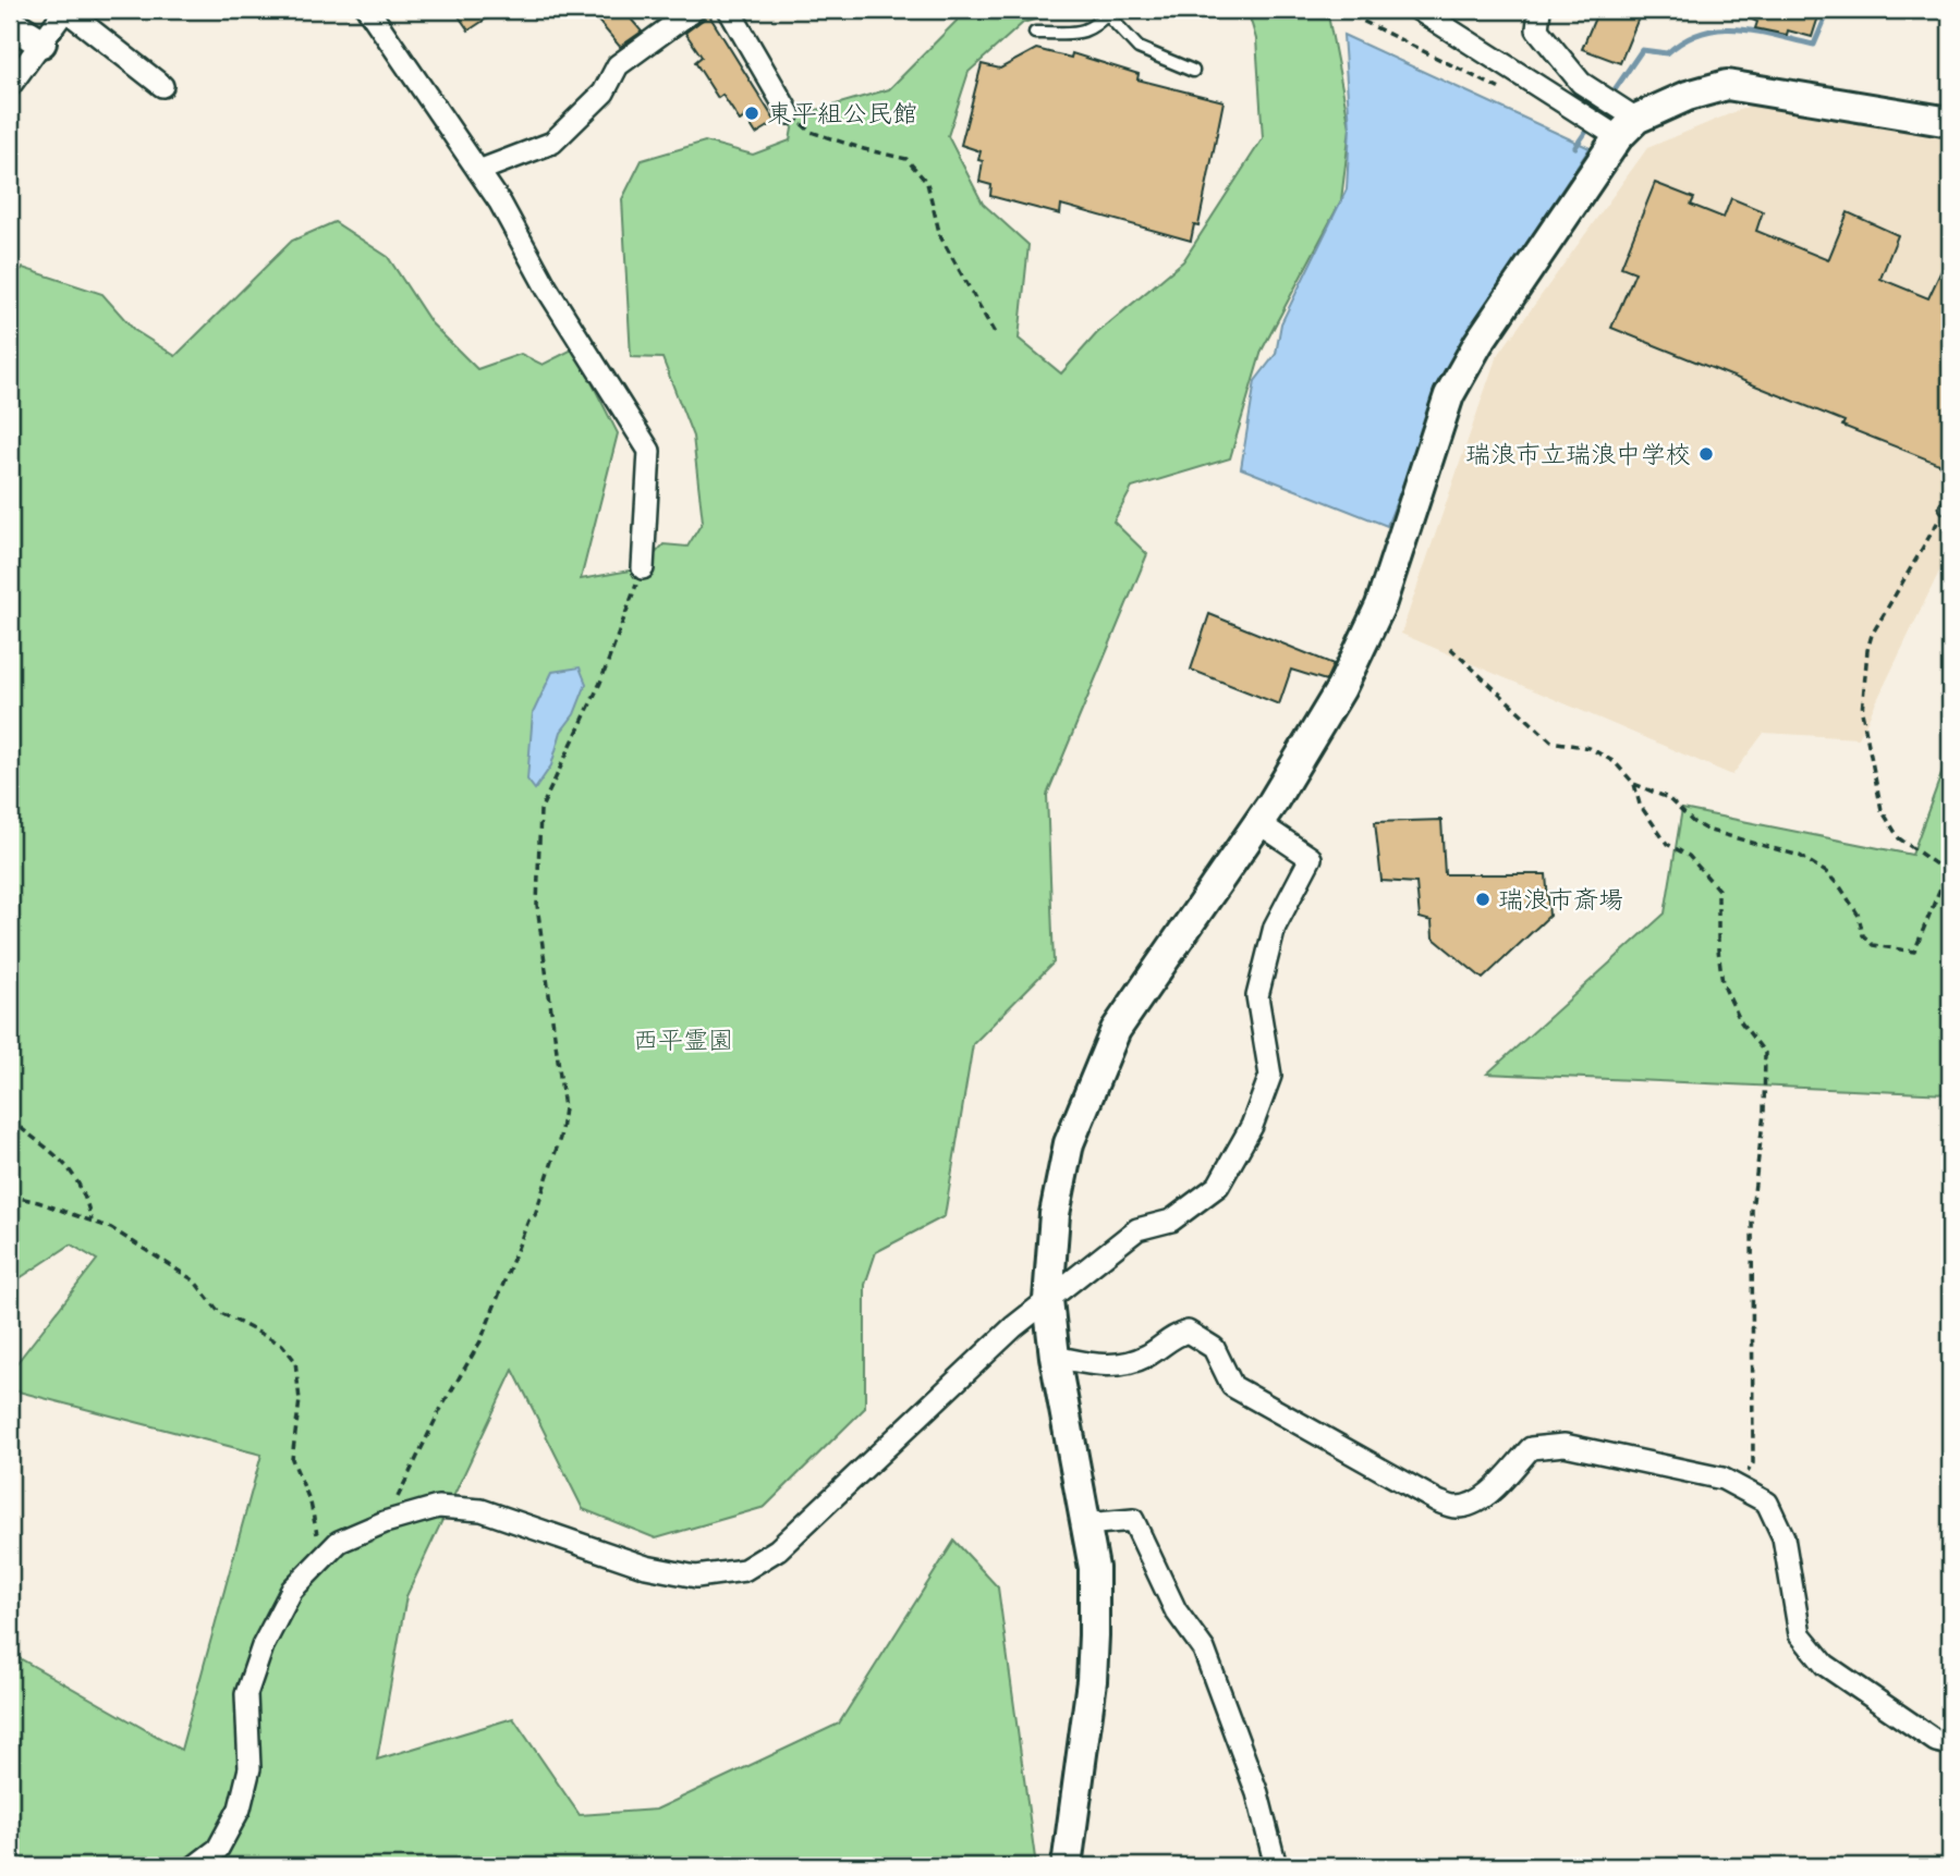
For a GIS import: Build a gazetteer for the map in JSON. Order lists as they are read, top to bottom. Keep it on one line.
{"parks":["西平霊園"],"places":["東平組公民館","瑞浪市立瑞浪中学校","瑞浪市斎場"]}
